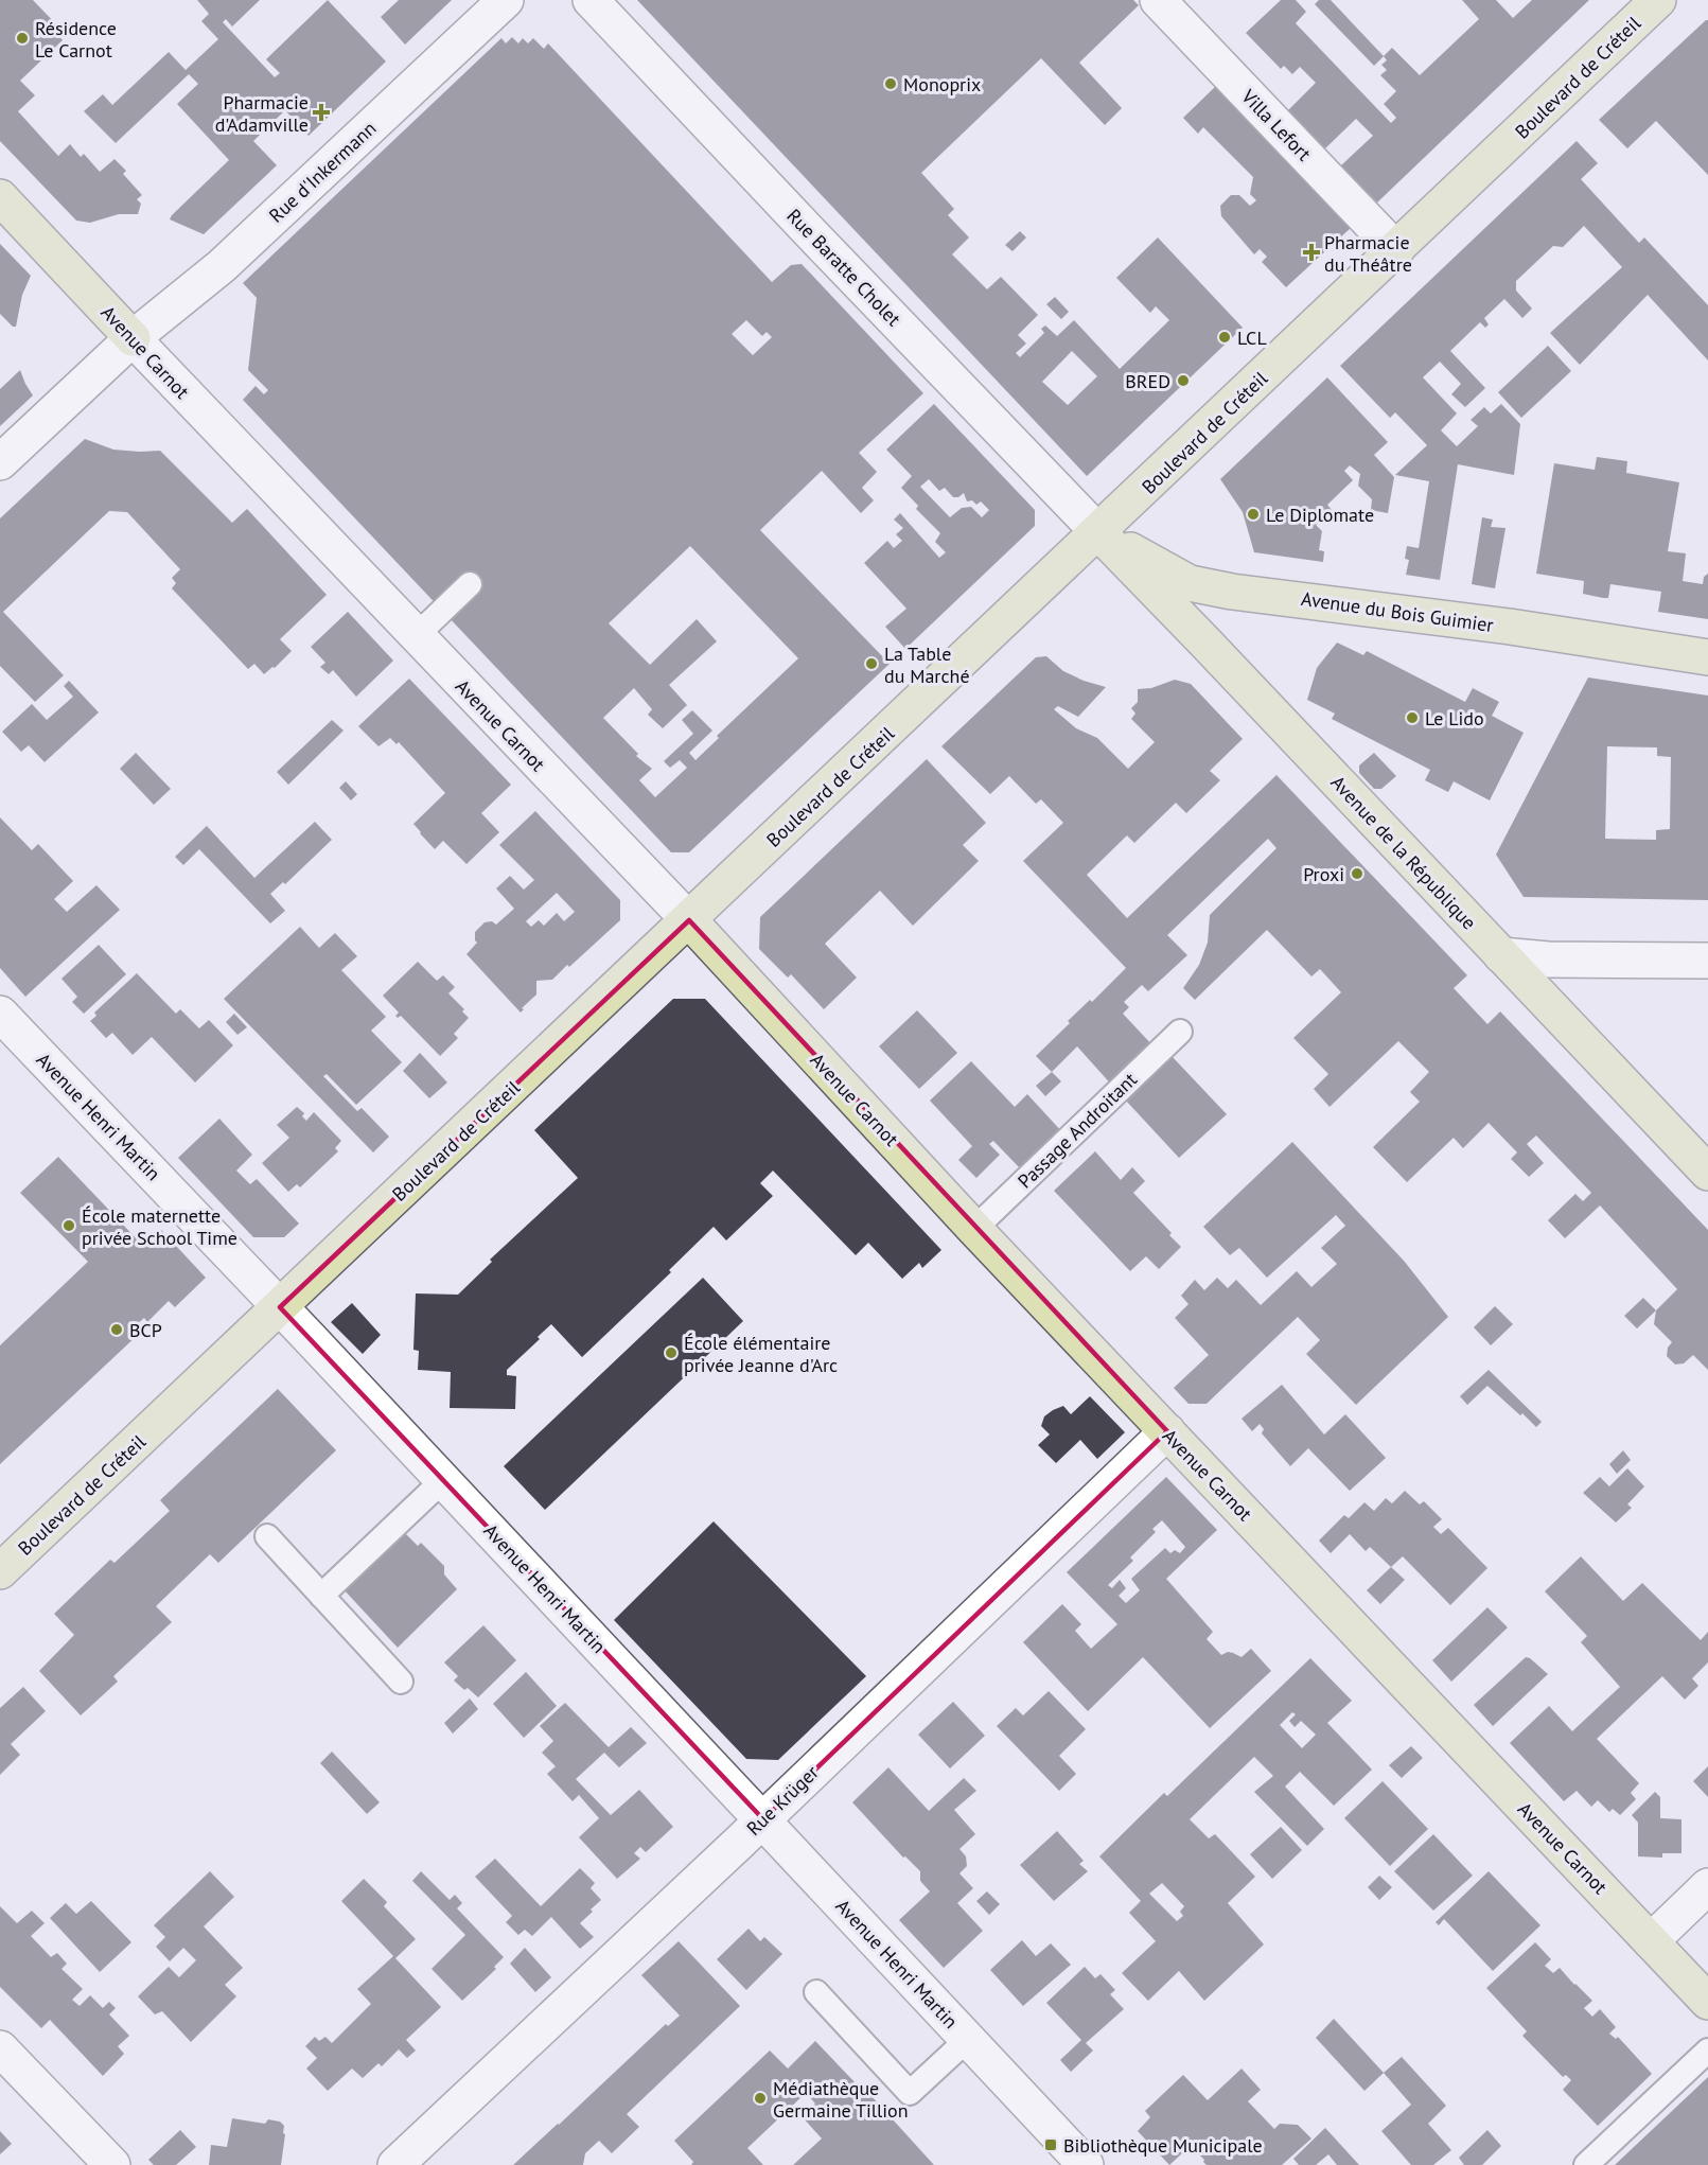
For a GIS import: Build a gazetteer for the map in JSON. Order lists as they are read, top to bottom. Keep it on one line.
{"streets":{"street":["Boulevard de Créteil","Villa Lefort","Rue d'Inkermann","Rue Baratte Cholet","Avenue Carnot","Avenue du Bois Guimier","Avenue de la République","Avenue Henri Martin","Rue Krüger"],"lane":["Passage Androitant"]},"crossings":[["Boulevard de Créteil","Villa Lefort"],["Boulevard de Créteil","Rue Baratte Cholet"],["Boulevard de Créteil","Avenue Carnot"],["Boulevard de Créteil","Avenue du Bois Guimier"],["Boulevard de Créteil","Avenue de la République"],["Boulevard de Créteil","Avenue Henri Martin"],["Rue d'Inkermann","Avenue Carnot"],["Rue Baratte Cholet","Avenue du Bois Guimier"],["Rue Baratte Cholet","Avenue de la République"],["Avenue Carnot","Passage Androitant"],["Avenue Carnot","Rue Krüger"],["Avenue du Bois Guimier","Avenue de la République"],["Avenue Henri Martin","Rue Krüger"]],"places":{"other":["Résidence Le Carnot","Monoprix","LCL","BRED","Le Diplomate","La Table du Marché","Le Lido","Proxi","École maternette privée School Time","BCP","École élémentaire privée Jeanne d'Arc","Médiathèque Germaine Tillion"],"health":["Pharmacie d'Adamville","Pharmacie du Théâtre"],"transit":["Bibliothèque Municipale"]}}
